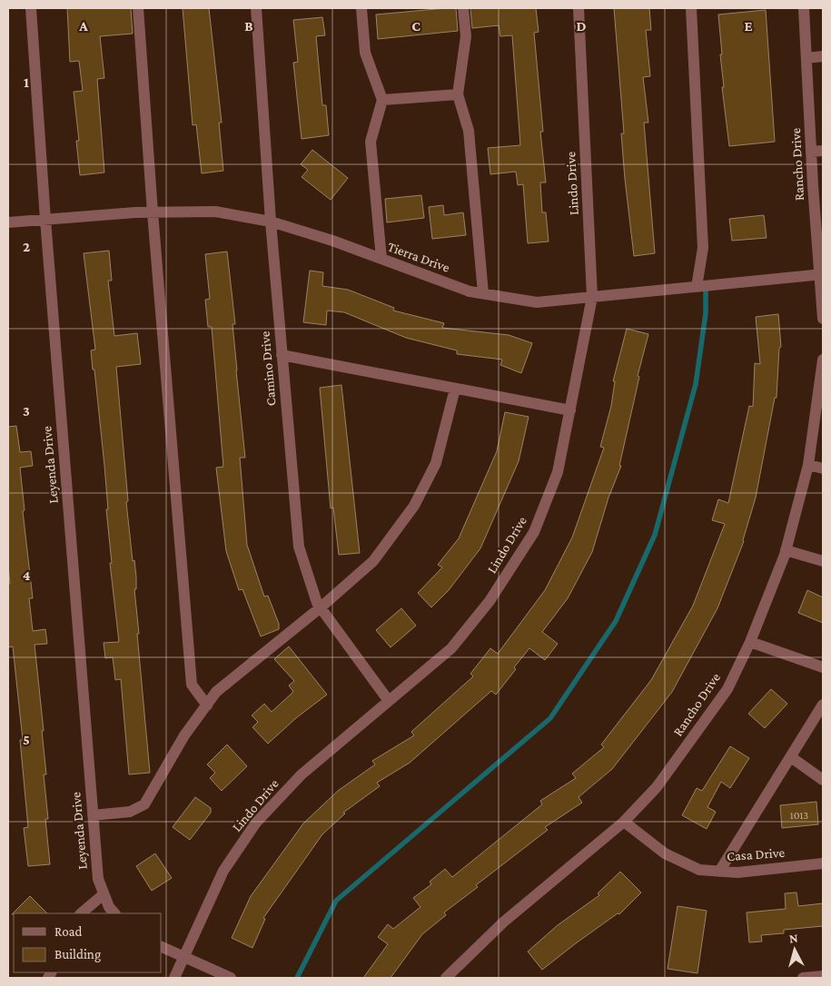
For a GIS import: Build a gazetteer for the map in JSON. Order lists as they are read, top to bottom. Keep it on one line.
{"streets":{"street":["Rancho Drive","Lindo Drive","Tierra Drive","Camino Drive","Leyenda Drive","Casa Drive"]},"crossings":[["Rancho Drive","Tierra Drive"],["Rancho Drive","Casa Drive"],["Lindo Drive","Tierra Drive"],["Lindo Drive","Camino Drive"],["Tierra Drive","Camino Drive"],["Tierra Drive","Leyenda Drive"]],"house_numbers":["1013"],"legend":["Road","Building"],"north":"top","grid":{"columns":["A","B","C","D","E"],"rows":["1","2","3","4","5"]}}
